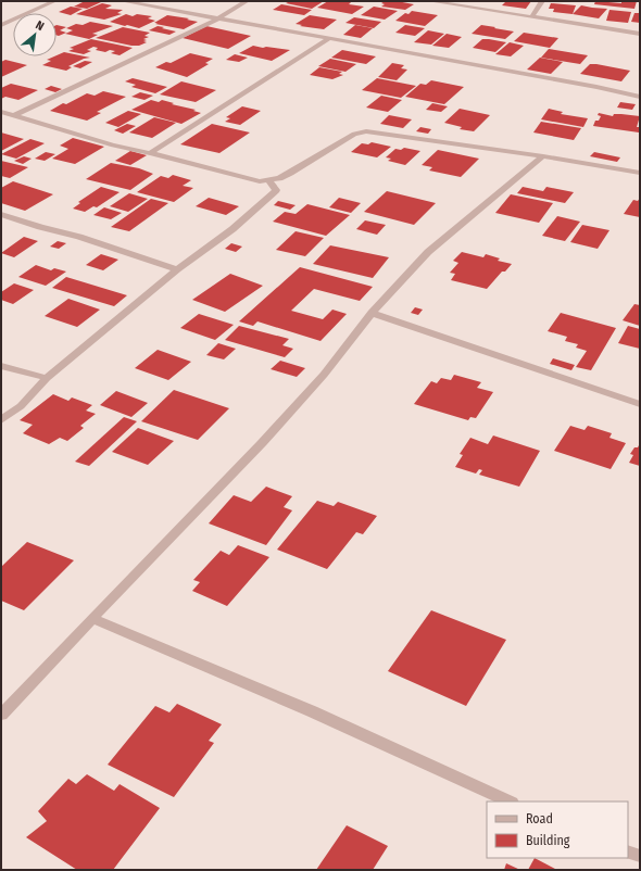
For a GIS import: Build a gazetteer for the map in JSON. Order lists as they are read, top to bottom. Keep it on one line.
{"legend":["Road","Building"],"north":"top right"}
